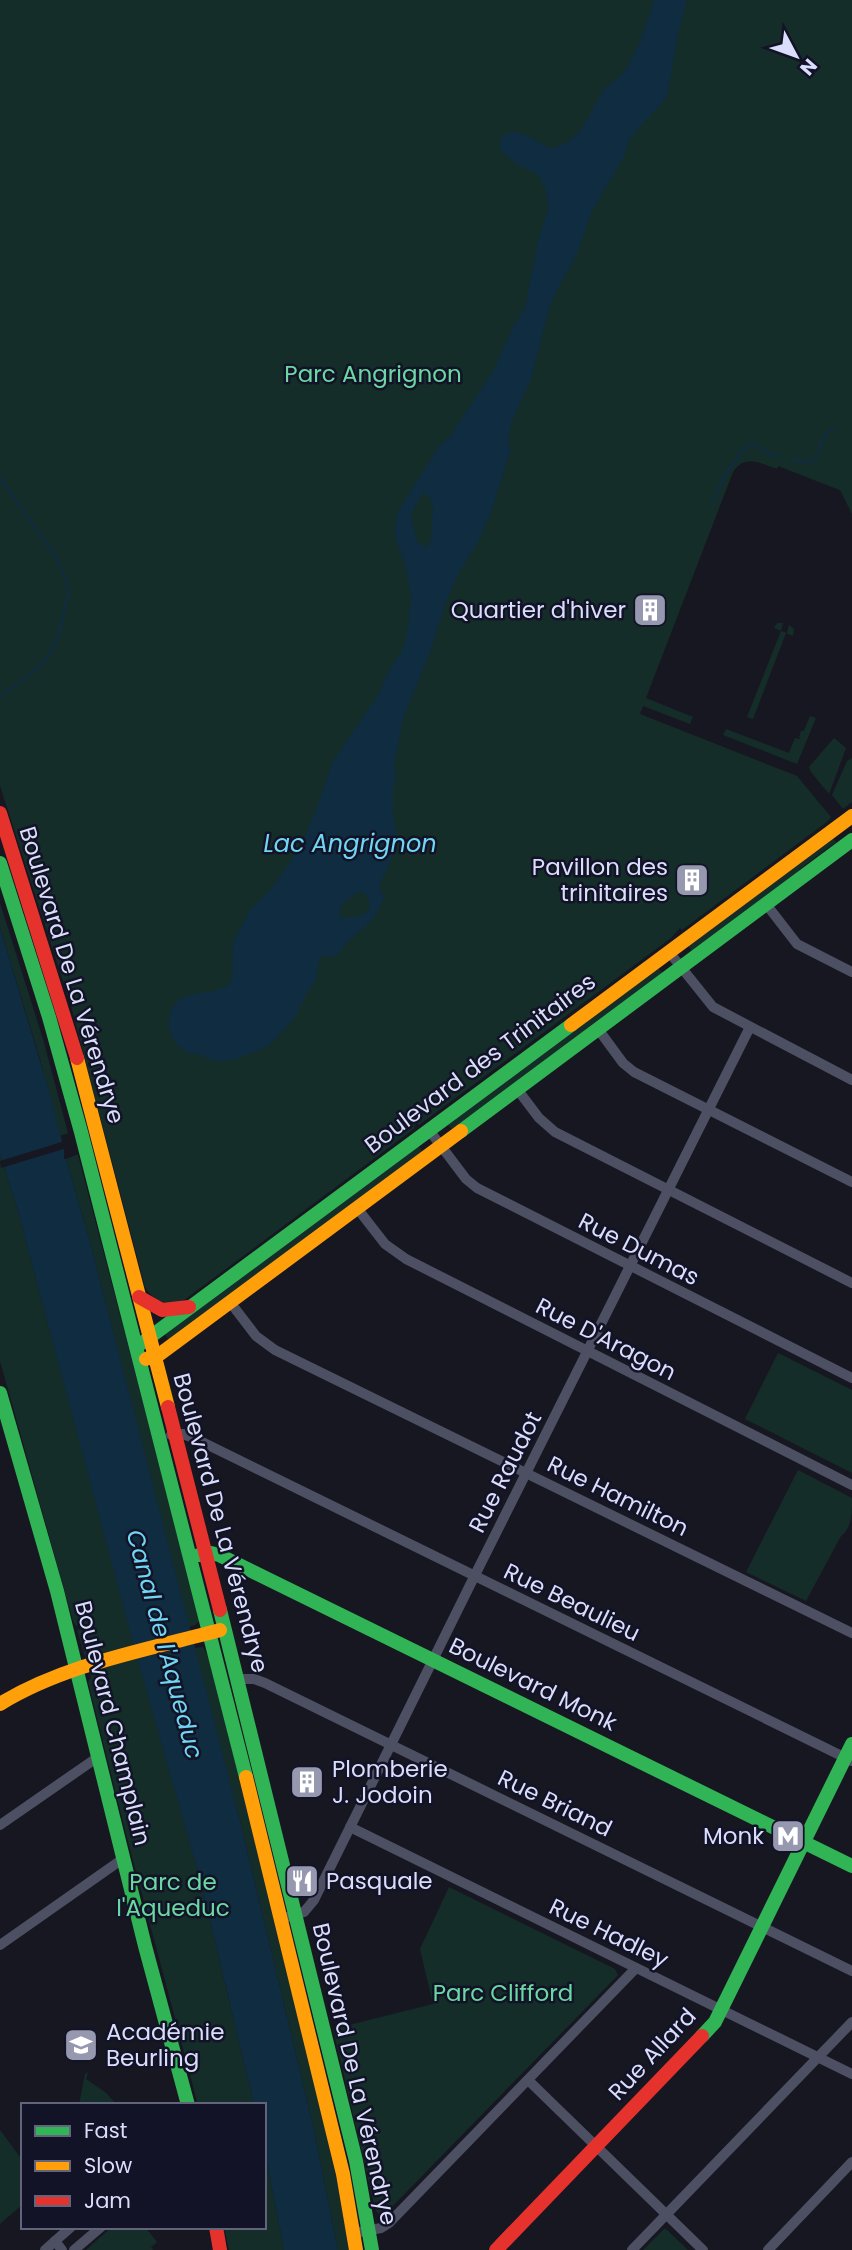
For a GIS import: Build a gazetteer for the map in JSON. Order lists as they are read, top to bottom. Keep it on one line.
{"streets":{"main road":["Boulevard De La Vérendrye","Boulevard des Trinitaires","Boulevard Monk","Boulevard Champlain","Rue Allard"],"street":["Rue Dumas","Rue D'Aragon","Rue Raudot","Rue Hamilton","Rue Beaulieu","Rue Briand","Rue Hadley"]},"crossings":[["Boulevard De La Vérendrye","Boulevard des Trinitaires"],["Boulevard De La Vérendrye","Rue Raudot"],["Boulevard De La Vérendrye","Rue Beaulieu"],["Boulevard De La Vérendrye","Boulevard Monk"],["Boulevard De La Vérendrye","Rue Briand"],["Boulevard des Trinitaires","Rue Dumas"],["Boulevard des Trinitaires","Rue D'Aragon"],["Boulevard des Trinitaires","Rue Hamilton"],["Rue Dumas","Rue Raudot"],["Rue D'Aragon","Rue Raudot"],["Rue Raudot","Rue Hamilton"],["Rue Raudot","Rue Beaulieu"],["Rue Raudot","Boulevard Monk"],["Rue Raudot","Rue Briand"],["Rue Raudot","Rue Hadley"],["Rue Beaulieu","Rue Allard"],["Boulevard Monk","Rue Allard"],["Rue Briand","Rue Allard"],["Rue Hadley","Rue Allard"]],"water":["Lac Angrignon","Canal de l'Aqueduc"],"parks":["Parc Angrignon","Parc de l'Aqueduc","Parc Clifford"],"places":{"building":["Quartier d'hiver","Pavillon des trinitaires","Plomberie J. Jodoin"],"metro station":["Monk"],"restaurant":["Pasquale"],"school or university":["Académie Beurling"]},"legend":["Fast","Slow","Jam"],"north":"bottom right"}
